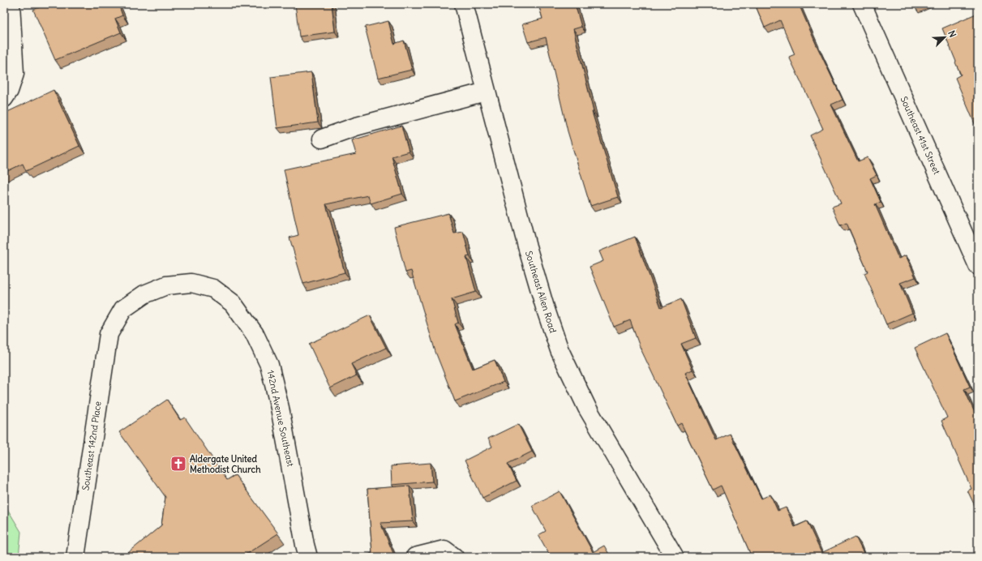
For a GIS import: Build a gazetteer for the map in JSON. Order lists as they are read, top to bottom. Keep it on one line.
{"streets":{"street":["Southeast 41st Street","Southeast Allen Road","142nd Avenue Southeast","Southeast 142nd Place"]},"crossings":[["142nd Avenue Southeast","Southeast 142nd Place"]],"places":{"church":["Aldergate United Methodist Church"]},"north":"top right"}
